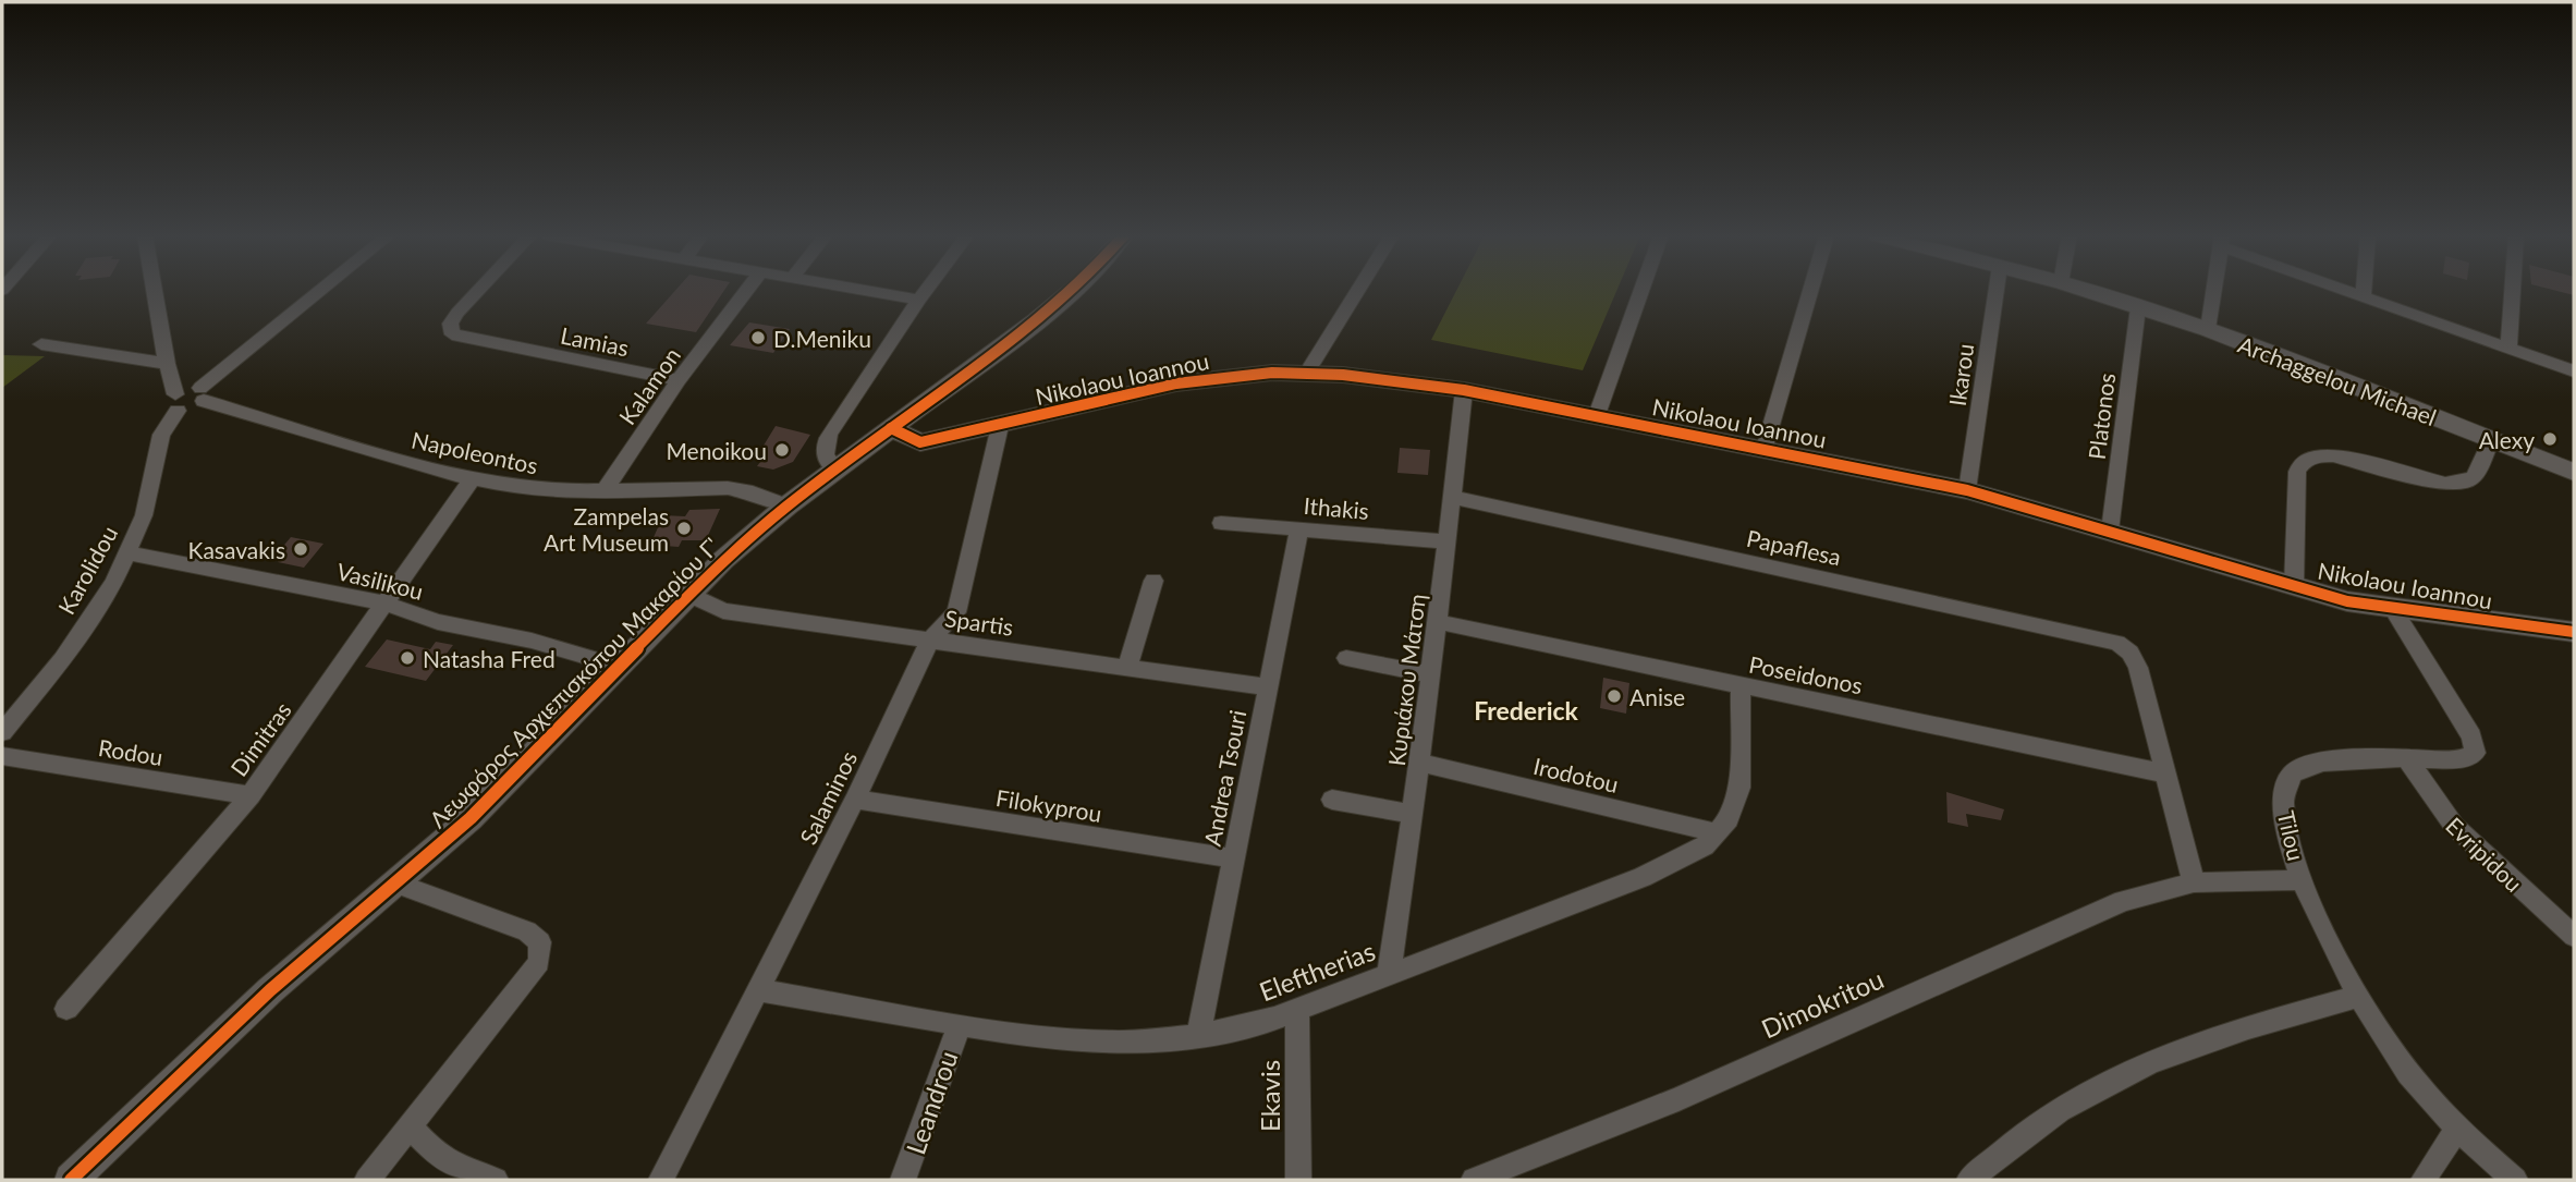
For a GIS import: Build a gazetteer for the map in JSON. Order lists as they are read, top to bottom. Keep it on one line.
{"streets":{"street":["Lamias","Ikarou","Nikolaou Ioannou","Archaggelou Michael","Kalamon","Platonos","Napoleontos","Ithakis","Papaflesa","Karolidou","Vasilikou","Spartis","Poseidonos","Κυριάκου Μάτση","Λεωφόρος Αρχιεπισκόπου Μακαρίου Γ'","Dimitras","Rodou","Irodotou","Andrea Tsouri","Salaminos","Filokyprou","Tilou","Evripidou","Eleftherias","Dimokritou","Ekavis","Leandrou"]},"crossings":[["Lamias","Kalamon"],["Ikarou","Nikolaou Ioannou"],["Nikolaou Ioannou","Platonos"],["Nikolaou Ioannou","Κυριάκου Μάτση"],["Nikolaou Ioannou","Λεωφόρος Αρχιεπισκόπου Μακαρίου Γ'"],["Nikolaou Ioannou","Salaminos"],["Nikolaou Ioannou","Tilou"],["Archaggelou Michael","Platonos"],["Kalamon","Napoleontos"],["Napoleontos","Λεωφόρος Αρχιεπισκόπου Μακαρίου Γ'"],["Napoleontos","Dimitras"],["Ithakis","Κυριάκου Μάτση"],["Ithakis","Andrea Tsouri"],["Papaflesa","Poseidonos"],["Papaflesa","Κυριάκου Μάτση"],["Karolidou","Vasilikou"],["Vasilikou","Λεωφόρος Αρχιεπισκόπου Μακαρίου Γ'"],["Vasilikou","Dimitras"],["Spartis","Λεωφόρος Αρχιεπισκόπου Μακαρίου Γ'"],["Spartis","Andrea Tsouri"],["Spartis","Salaminos"],["Poseidonos","Κυριάκου Μάτση"],["Poseidonos","Eleftherias"],["Κυριάκου Μάτση","Irodotou"],["Κυριάκου Μάτση","Eleftherias"],["Dimitras","Rodou"],["Irodotou","Eleftherias"],["Andrea Tsouri","Filokyprou"],["Andrea Tsouri","Eleftherias"],["Salaminos","Filokyprou"],["Salaminos","Eleftherias"],["Tilou","Evripidou"],["Tilou","Dimokritou"],["Eleftherias","Ekavis"],["Eleftherias","Leandrou"]],"districts":["Frederick"],"places":["D.Meniku","Alexy","Menoikou","Zampelas Art Museum","Kasavakis","Natasha Fred","Anise"]}
